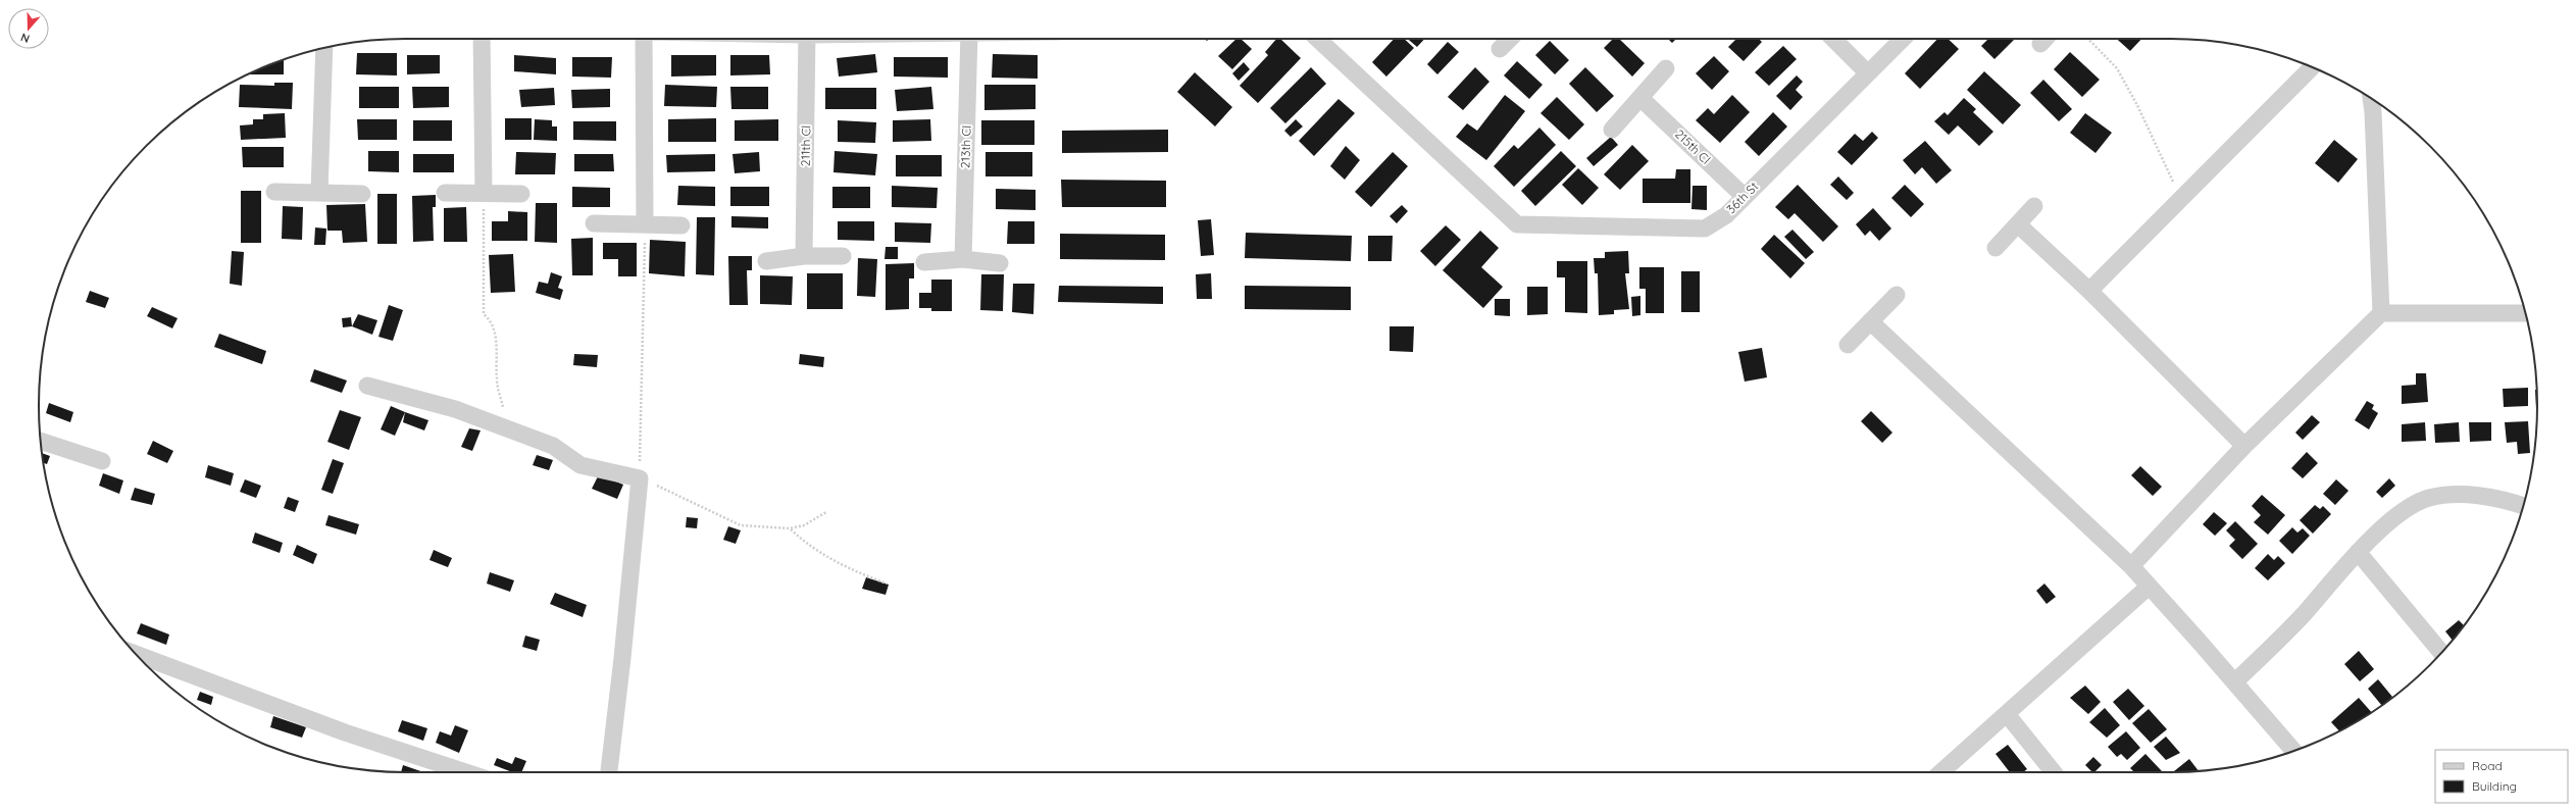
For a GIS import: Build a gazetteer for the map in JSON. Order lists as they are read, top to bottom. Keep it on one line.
{"streets":{"street":["211th Cl","213th Cl","215th Cl","36th St"]},"crossings":[["215th Cl","36th St"]],"legend":["Road","Building"],"north":"bottom"}
